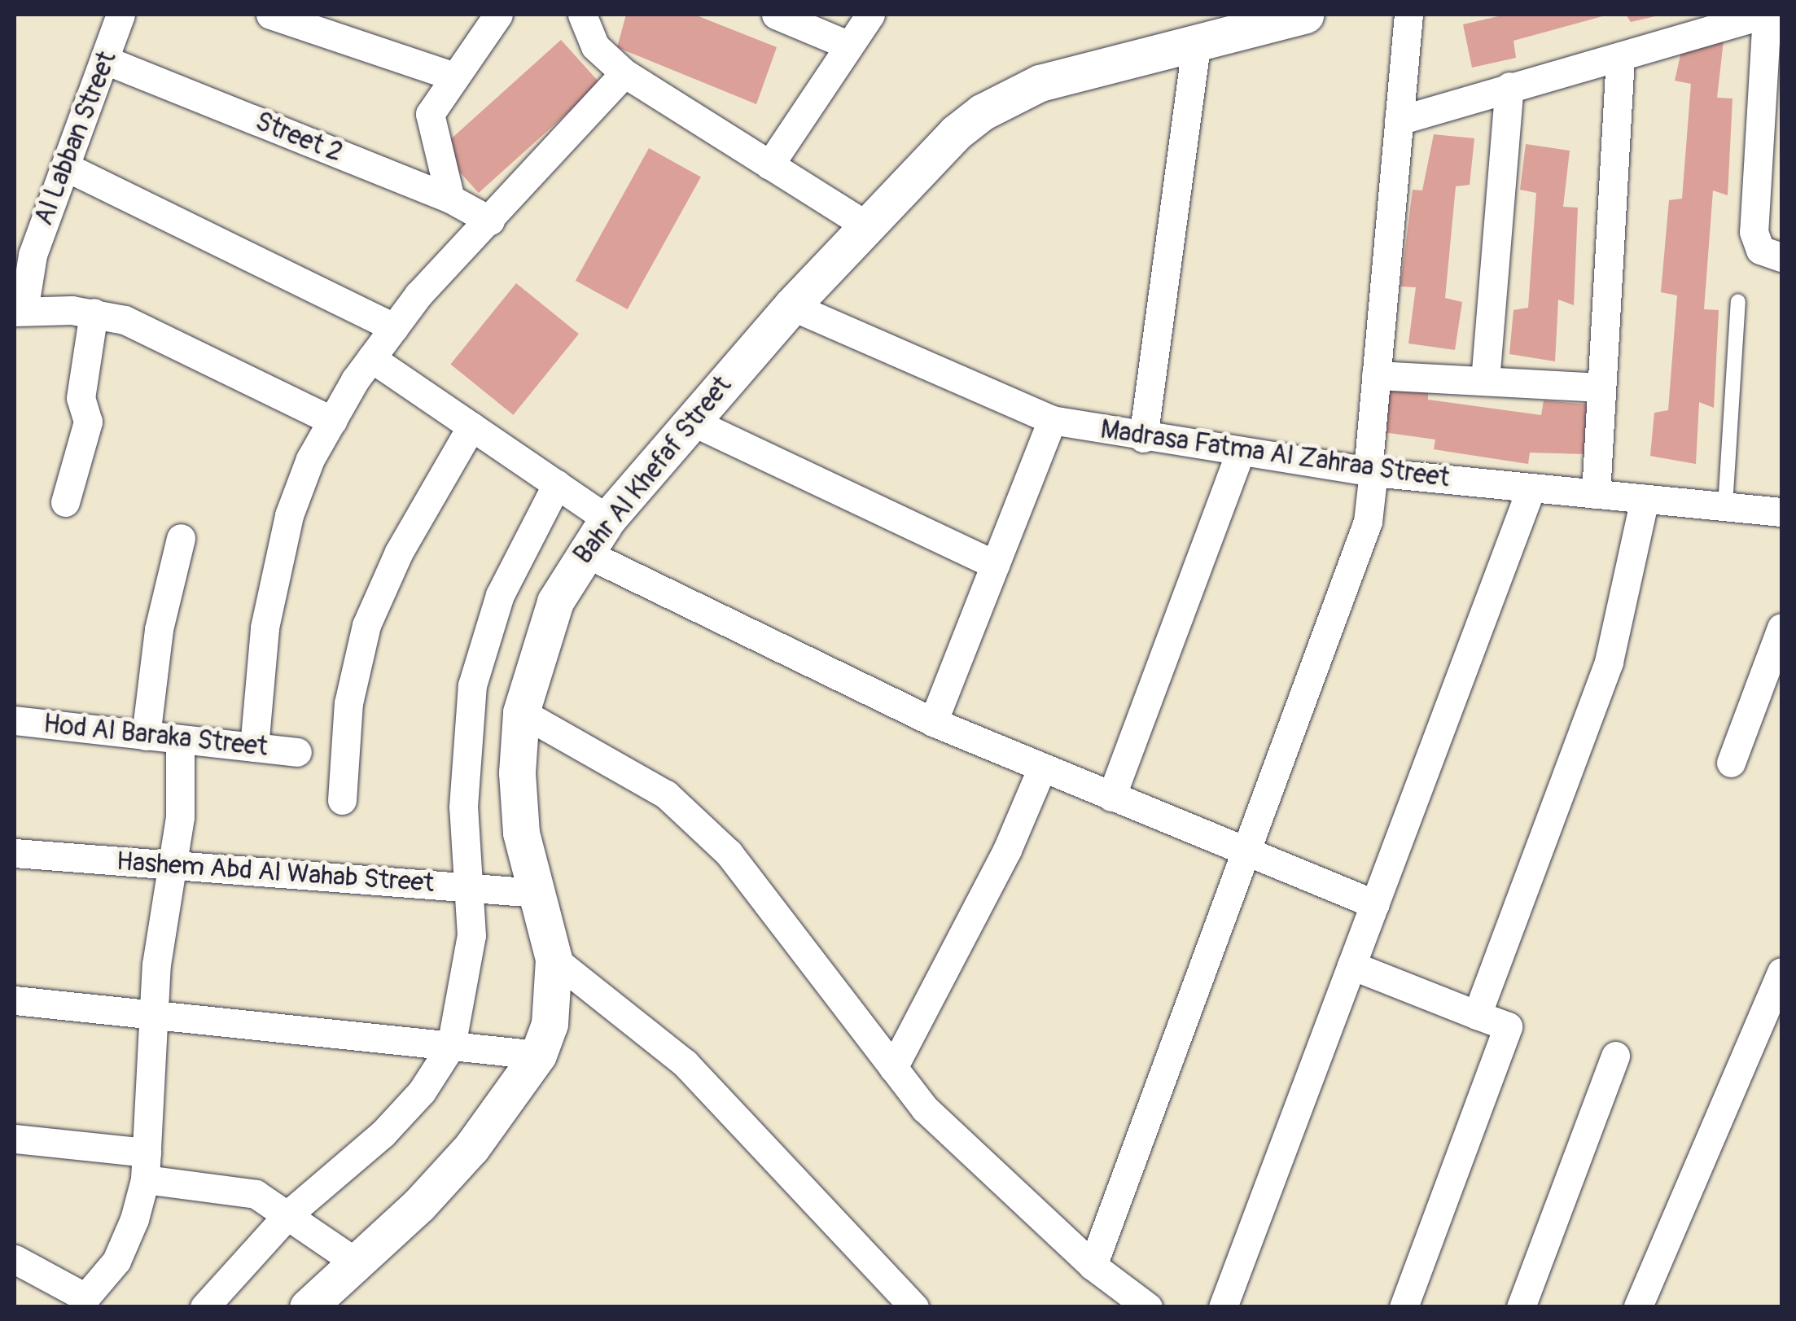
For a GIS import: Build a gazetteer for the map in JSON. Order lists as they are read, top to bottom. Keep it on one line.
{"streets":{"street":["Street 2","Al Labban Street","Madrasa Fatma Al Zahraa Street","Bahr Al Khefaf Street","Hod Al Baraka Street","Hashem Abd Al Wahab Street"]},"crossings":[["Street 2","Al Labban Street"],["Madrasa Fatma Al Zahraa Street","Bahr Al Khefaf Street"],["Bahr Al Khefaf Street","Hashem Abd Al Wahab Street"]]}
